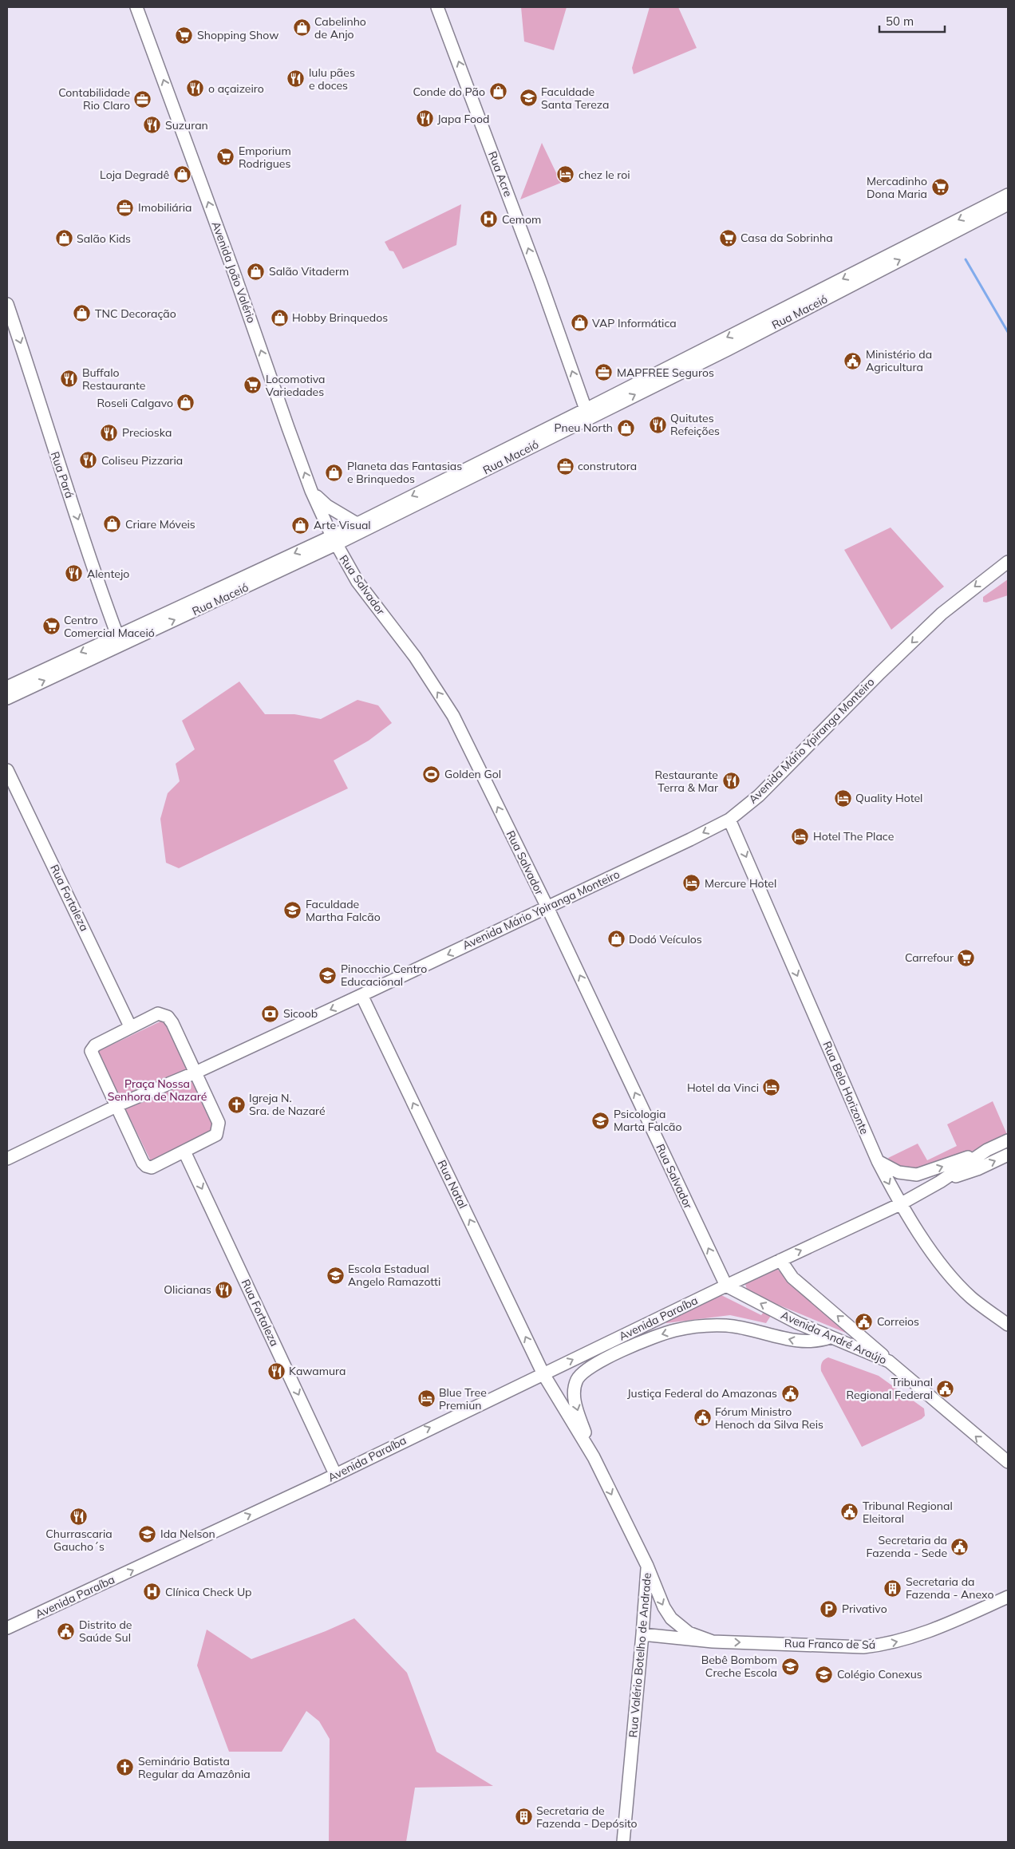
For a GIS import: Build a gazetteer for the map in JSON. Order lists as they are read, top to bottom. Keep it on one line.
{"streets":{"main road":["Rua Acre","Avenida João Valério","Rua Maceió","Rua Pará","Rua Salvador","Avenida Mário Ypiranga Monteiro","Rua Fortaleza","Rua Belo Horizonte","Rua Natal","Avenida Paraíba","Avenida André Araújo","Rua Franco de Sá","Rua Valério Botelho de Andrade"]},"crossings":[["Rua Acre","Rua Maceió"],["Avenida João Valério","Rua Maceió"],["Avenida João Valério","Rua Salvador"],["Rua Maceió","Rua Pará"],["Rua Maceió","Rua Salvador"],["Rua Salvador","Avenida Mário Ypiranga Monteiro"],["Rua Salvador","Avenida Paraíba"],["Rua Salvador","Avenida André Araújo"],["Avenida Mário Ypiranga Monteiro","Rua Belo Horizonte"],["Avenida Mário Ypiranga Monteiro","Rua Natal"],["Rua Fortaleza","Avenida Paraíba"],["Rua Belo Horizonte","Avenida Paraíba"],["Rua Natal","Avenida Paraíba"],["Rua Natal","Rua Valério Botelho de Andrade"],["Avenida Paraíba","Avenida André Araújo"],["Avenida Paraíba","Rua Valério Botelho de Andrade"],["Rua Franco de Sá","Rua Valério Botelho de Andrade"]],"one_way":["Rua Acre","Avenida João Valério","Rua Pará","Rua Salvador","Avenida Mário Ypiranga Monteiro","Rua Fortaleza","Rua Belo Horizonte","Rua Natal","Avenida Paraíba","Rua Franco de Sá"],"parks":["Praça Nossa Senhora de Nazaré"],"places":{"shop":["Cabelinho de Anjo","Conde do Pão","Loja Degradê","Salão Kids","Salão Vitaderm","TNC Decoração","Hobby Brinquedos","VAP Informática","Roseli Calgavo","Pneu North","Planeta das Fantasias e Brinquedos","Criare Móveis","Arte Visual","Dodó Veículos"],"supermarket":["Shopping Show","Emporium Rodrigues","Mercadinho Dona Maria","Casa da Sobrinha","Locomotiva Variedades","Centro Comercial Maceió","Carrefour"],"restaurant":["lulu pães e doces","o açaizeiro","Japa Food","Suzuran","Buffalo Restaurante","Quitutes Refeições","Precioska","Coliseu Pizzaria","Alentejo","Restaurante Terra & Mar","Olicianas","Kawamura","Churrascaria Gaucho´s"],"school or university":["Faculdade Santa Tereza","Faculdade Martha Falcão","Pinocchio Centro Educacional","Psicologia Marta Falcão","Escola Estadual Angelo Ramazotti","Ida Nelson","Bebê Bombom Creche Escola","Colégio Conexus"],"office":["Contabilidade Rio Claro","Imobiliária","MAPFREE Seguros","construtora"],"hotel":["chez le roi","Quality Hotel","Hotel The Place","Mercure Hotel","Hotel da Vinci","Blue Tree Premiun"],"hospital":["Cemom","Clínica Check Up"],"public building":["Ministério da Agricultura","Correios","Tribunal Regional Federal","Justiça Federal do Amazonas","Fórum Ministro Henoch da Silva Reis","Tribunal Regional Eleitoral","Secretaria da Fazenda - Sede","Distrito de Saúde Sul"],"sports":["Golden Gol"],"bank":["Sicoob"],"church":["Igreja N. Sra. de Nazaré","Seminário Batista Regular da Amazônia"],"building":["Secretaria da Fazenda - Anexo","Secretaria de Fazenda - Depósito"],"parking":["Privativo"]},"scale_bar":"50 m"}
